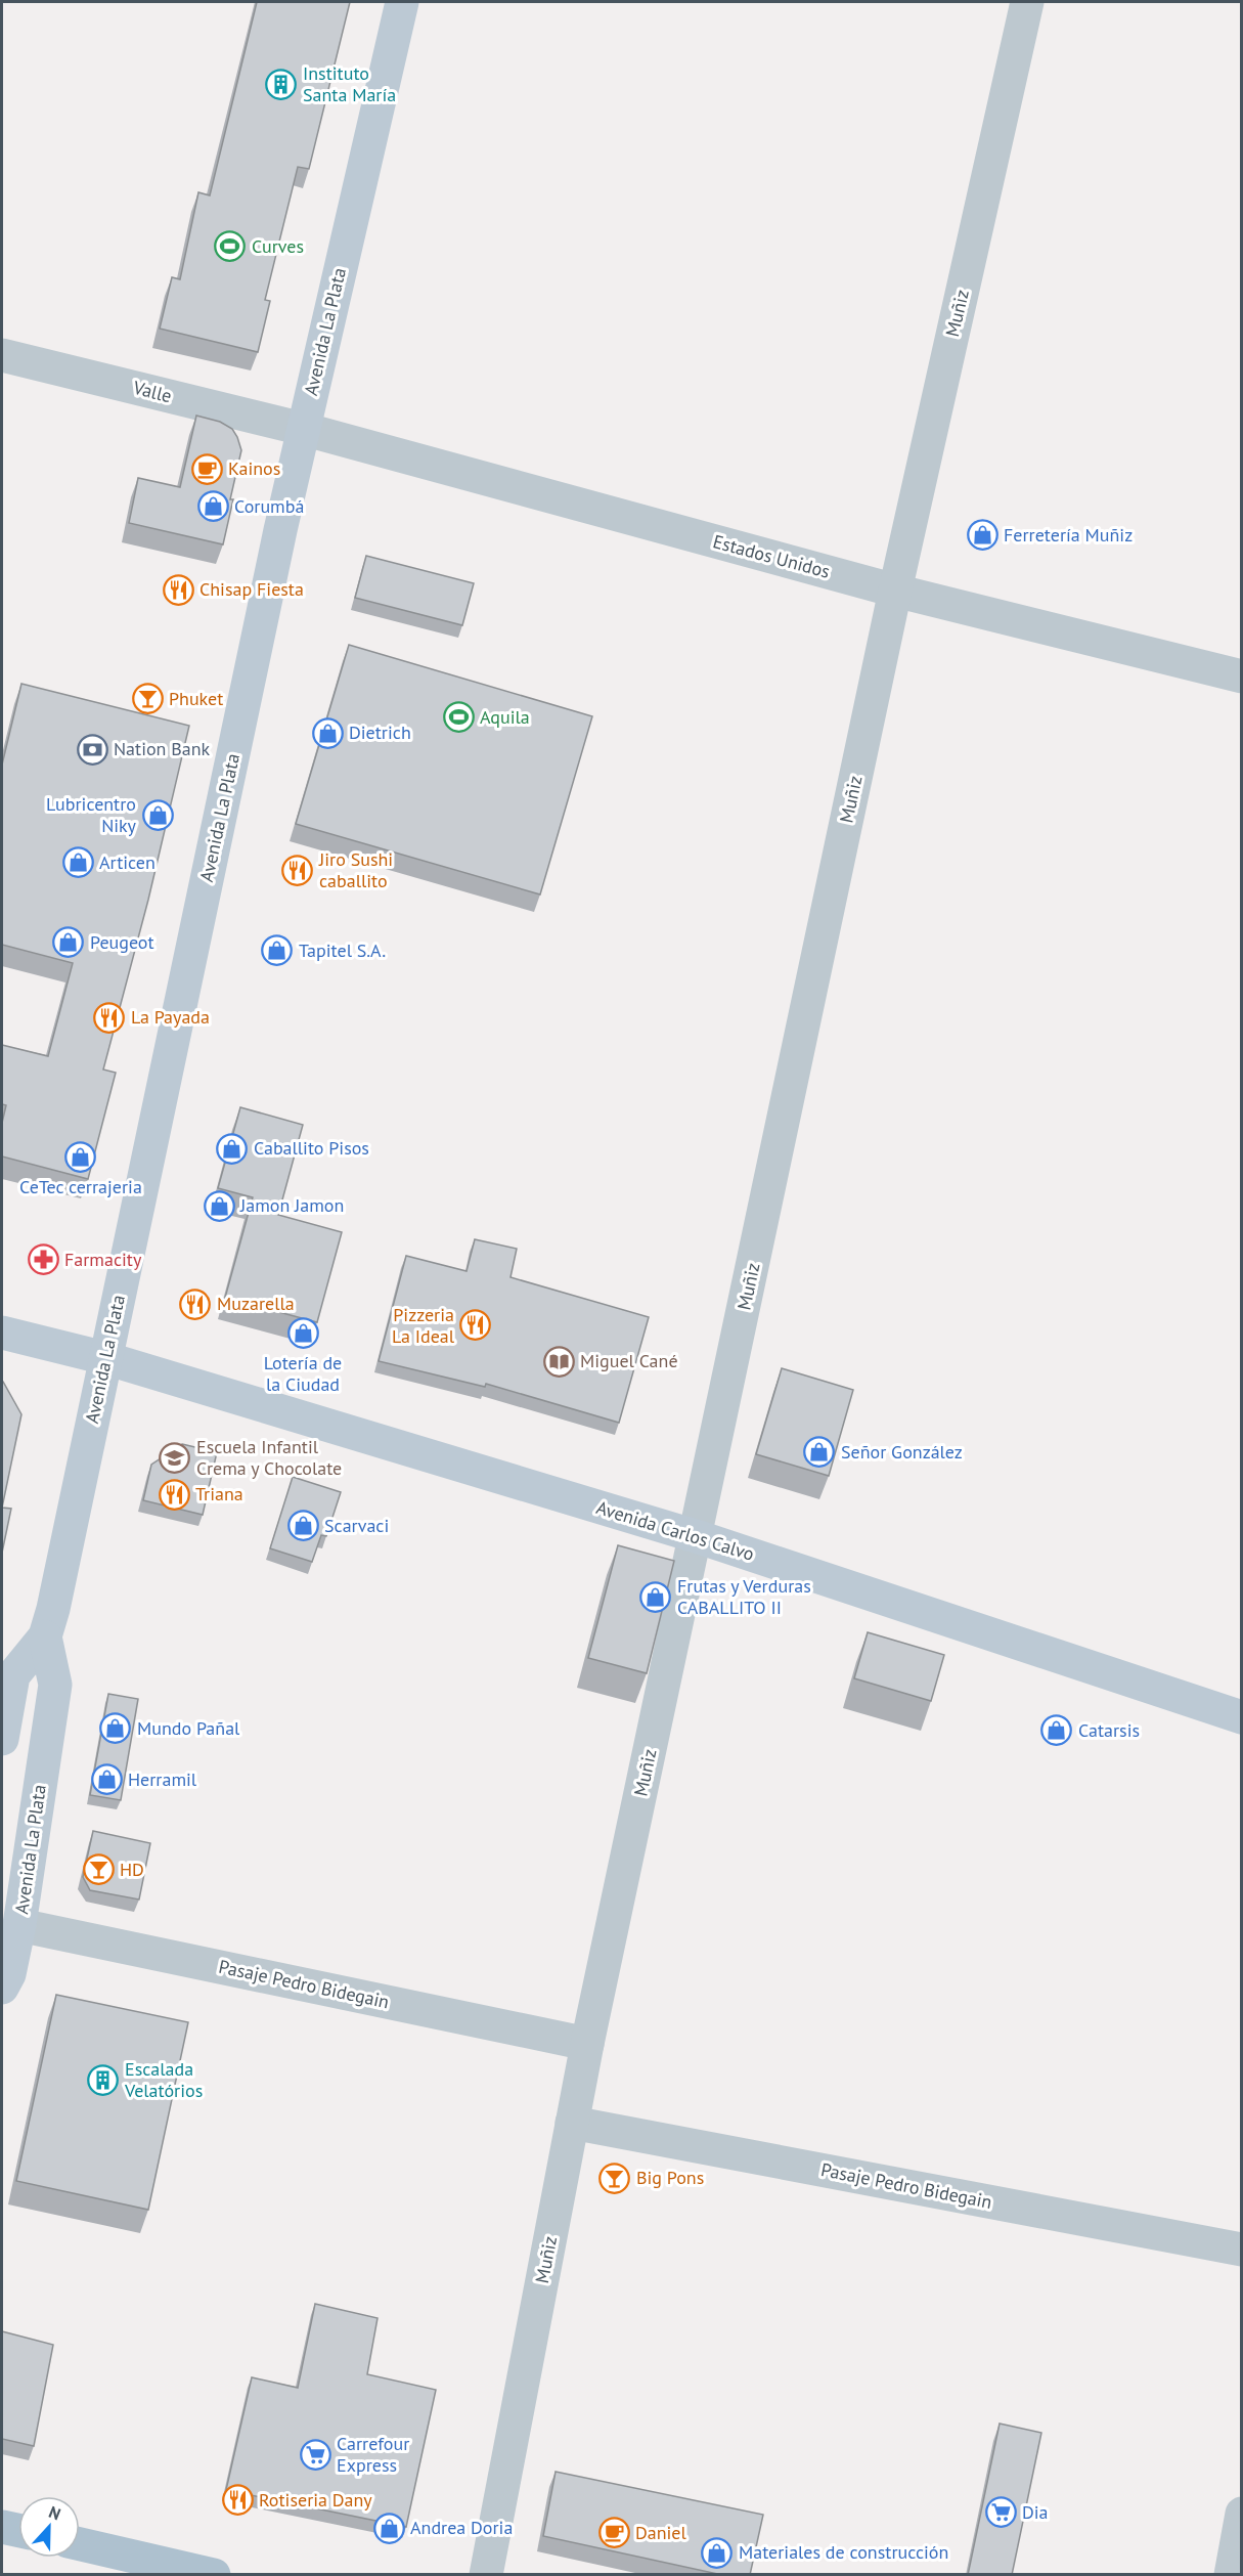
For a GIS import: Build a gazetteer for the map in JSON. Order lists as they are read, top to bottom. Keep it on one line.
{"streets":{"main road":["Avenida La Plata","Avenida Carlos Calvo"],"street":["Muñiz","Valle","Estados Unidos","Pasaje Pedro Bidegain"]},"crossings":[["Muñiz","Estados Unidos"],["Muñiz","Avenida Carlos Calvo"],["Muñiz","Pasaje Pedro Bidegain"],["Avenida La Plata","Valle"],["Avenida La Plata","Estados Unidos"],["Avenida La Plata","Avenida Carlos Calvo"],["Avenida La Plata","Pasaje Pedro Bidegain"],["Valle","Estados Unidos"]],"places":{"building":["Instituto Santa María","Escalada Velatórios"],"sports":["Curves","Aquila"],"cafe":["Kainos","Daniel"],"shop":["Corumbá","Ferretería Muñiz","Dietrich","Lubricentro Niky","Articen","Peugeot","Tapitel S.A.","Caballito Pisos","CeTec cerrajeria","Jamon Jamon","Lotería de la Ciudad","Señor González","Scarvaci","Frutas y Verduras CABALLITO II","Mundo Pañal","Catarsis","Herramil","Andrea Doria","Materiales de construcción"],"restaurant":["Chisap Fiesta","Jiro Sushi caballito","La Payada","Muzarella","Pizzeria La Ideal","Triana","Rotiseria Dany"],"bar":["Phuket","HD","Big Pons"],"bank":["Nation Bank"],"pharmacy":["Farmacity"],"library":["Miguel Cané"],"school or university":["Escuela Infantil Crema y Chocolate"],"supermarket":["Carrefour Express","Dia"]},"north":"top"}
